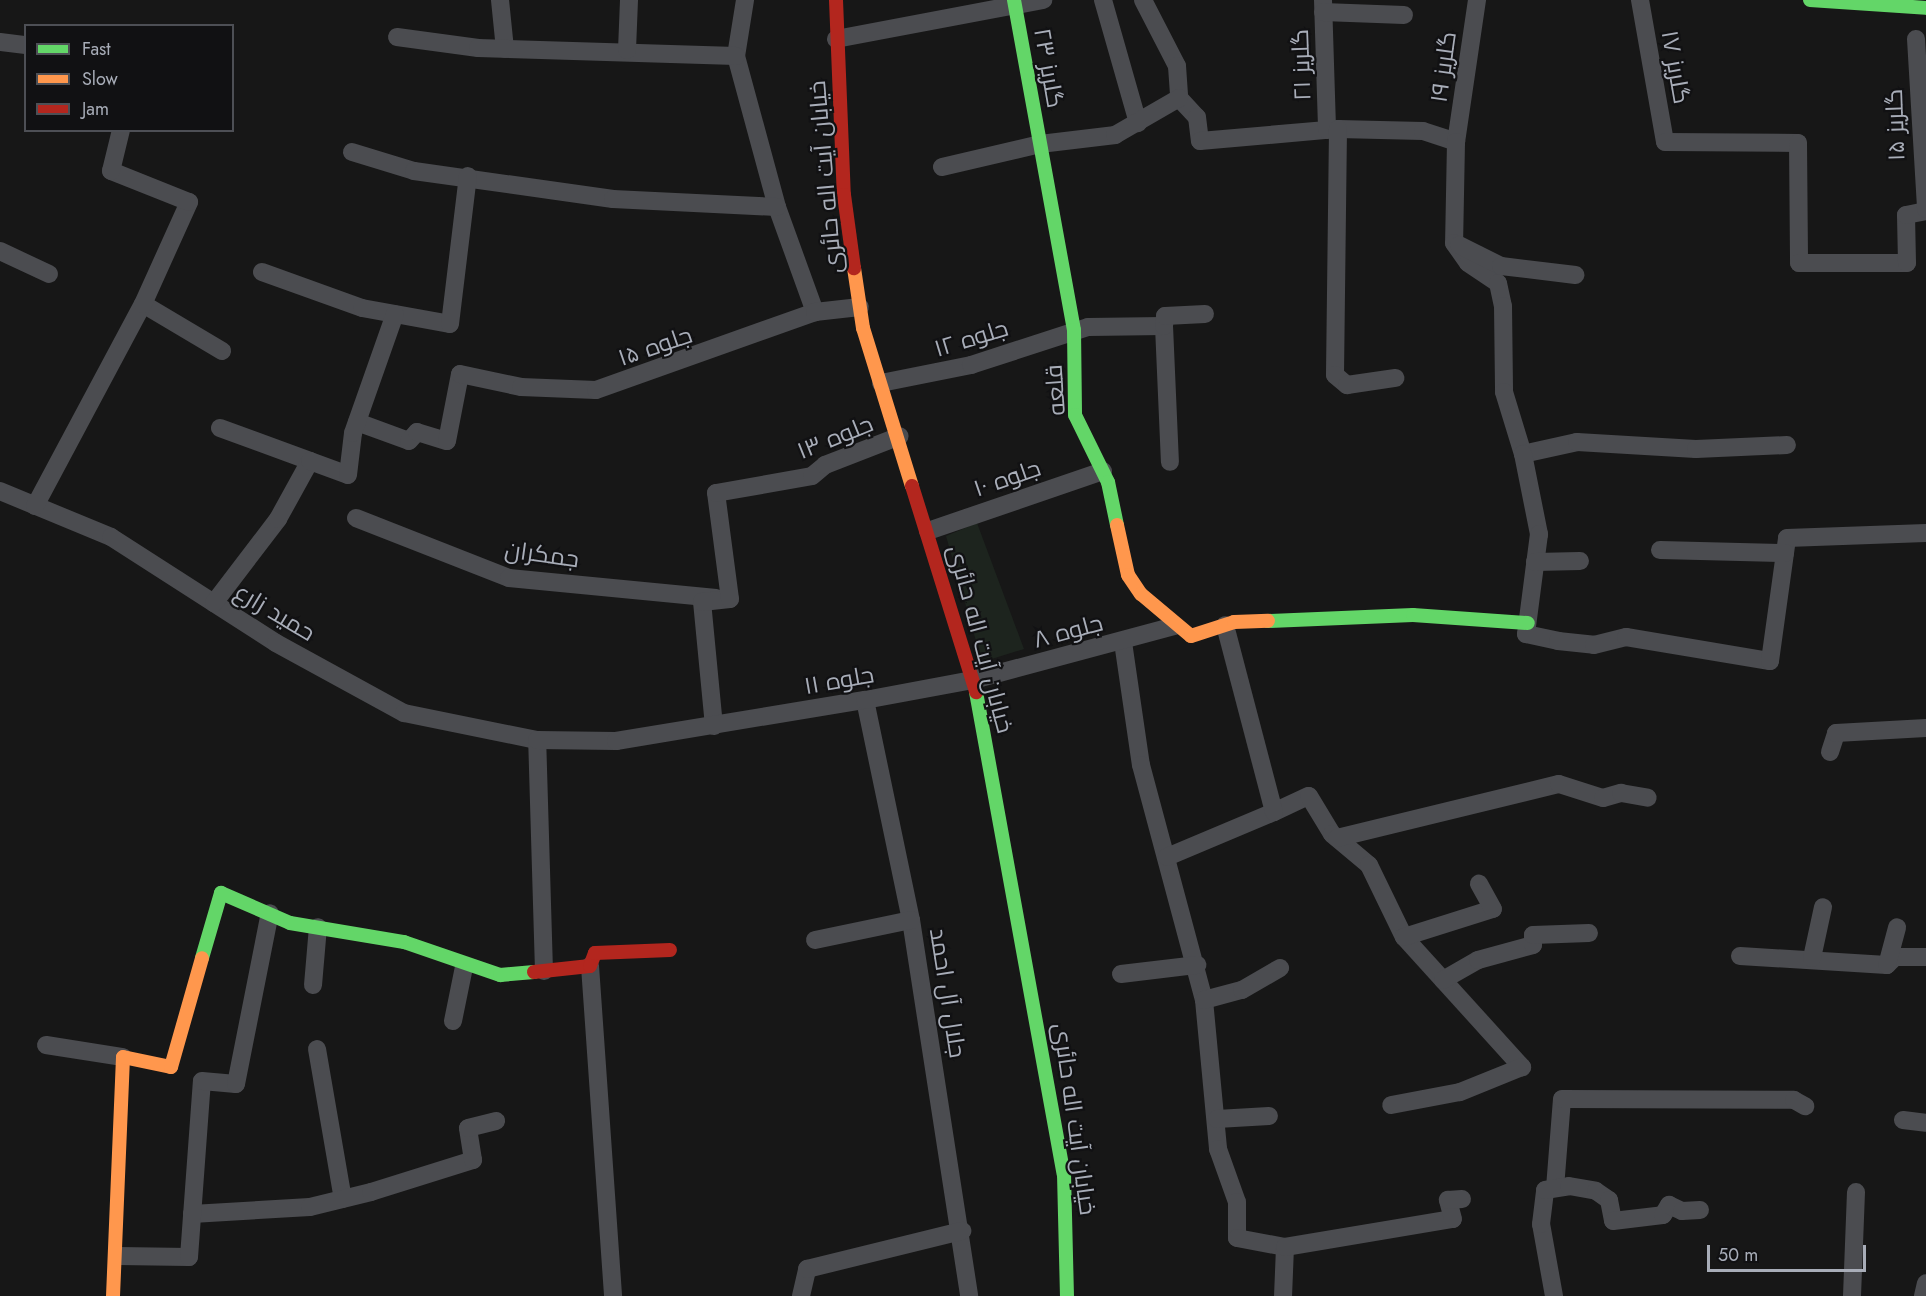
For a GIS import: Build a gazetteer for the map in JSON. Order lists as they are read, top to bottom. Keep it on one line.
{"streets":{"street":["گلریز ۲۱","گلریز ۱۹","گلریز ۱۷","گلریز ۲۳","گلریز ۱۵","خیابان آیت اله حائری","جلوه ۱۲","جلوه ۱۵","قلعه","جلوه ۱۳","جلوه ۱۰","جمکران","حمید زارع","جلوه ۸","جلوه ۱۱","جلال آل احمد"]},"crossings":[["گلریز ۱۷","گلریز ۱۵"],["گلریز ۲۳","قلعه"],["خیابان آیت اله حائری","جلوه ۱۲"],["خیابان آیت اله حائری","جلوه ۱۵"],["خیابان آیت اله حائری","جلوه ۱۳"],["خیابان آیت اله حائری","جلوه ۱۰"],["خیابان آیت اله حائری","جلوه ۸"],["خیابان آیت اله حائری","جلوه ۱۱"],["جلوه ۱۲","قلعه"],["قلعه","جلوه ۱۰"],["قلعه","جلوه ۸"],["جلوه ۱۳","جمکران"],["حمید زارع","جلوه ۱۱"],["جلوه ۸","جلوه ۱۱"],["جلوه ۱۱","جلال آل احمد"]],"legend":["Fast","Slow","Jam"],"scale_bar":"50 m"}
